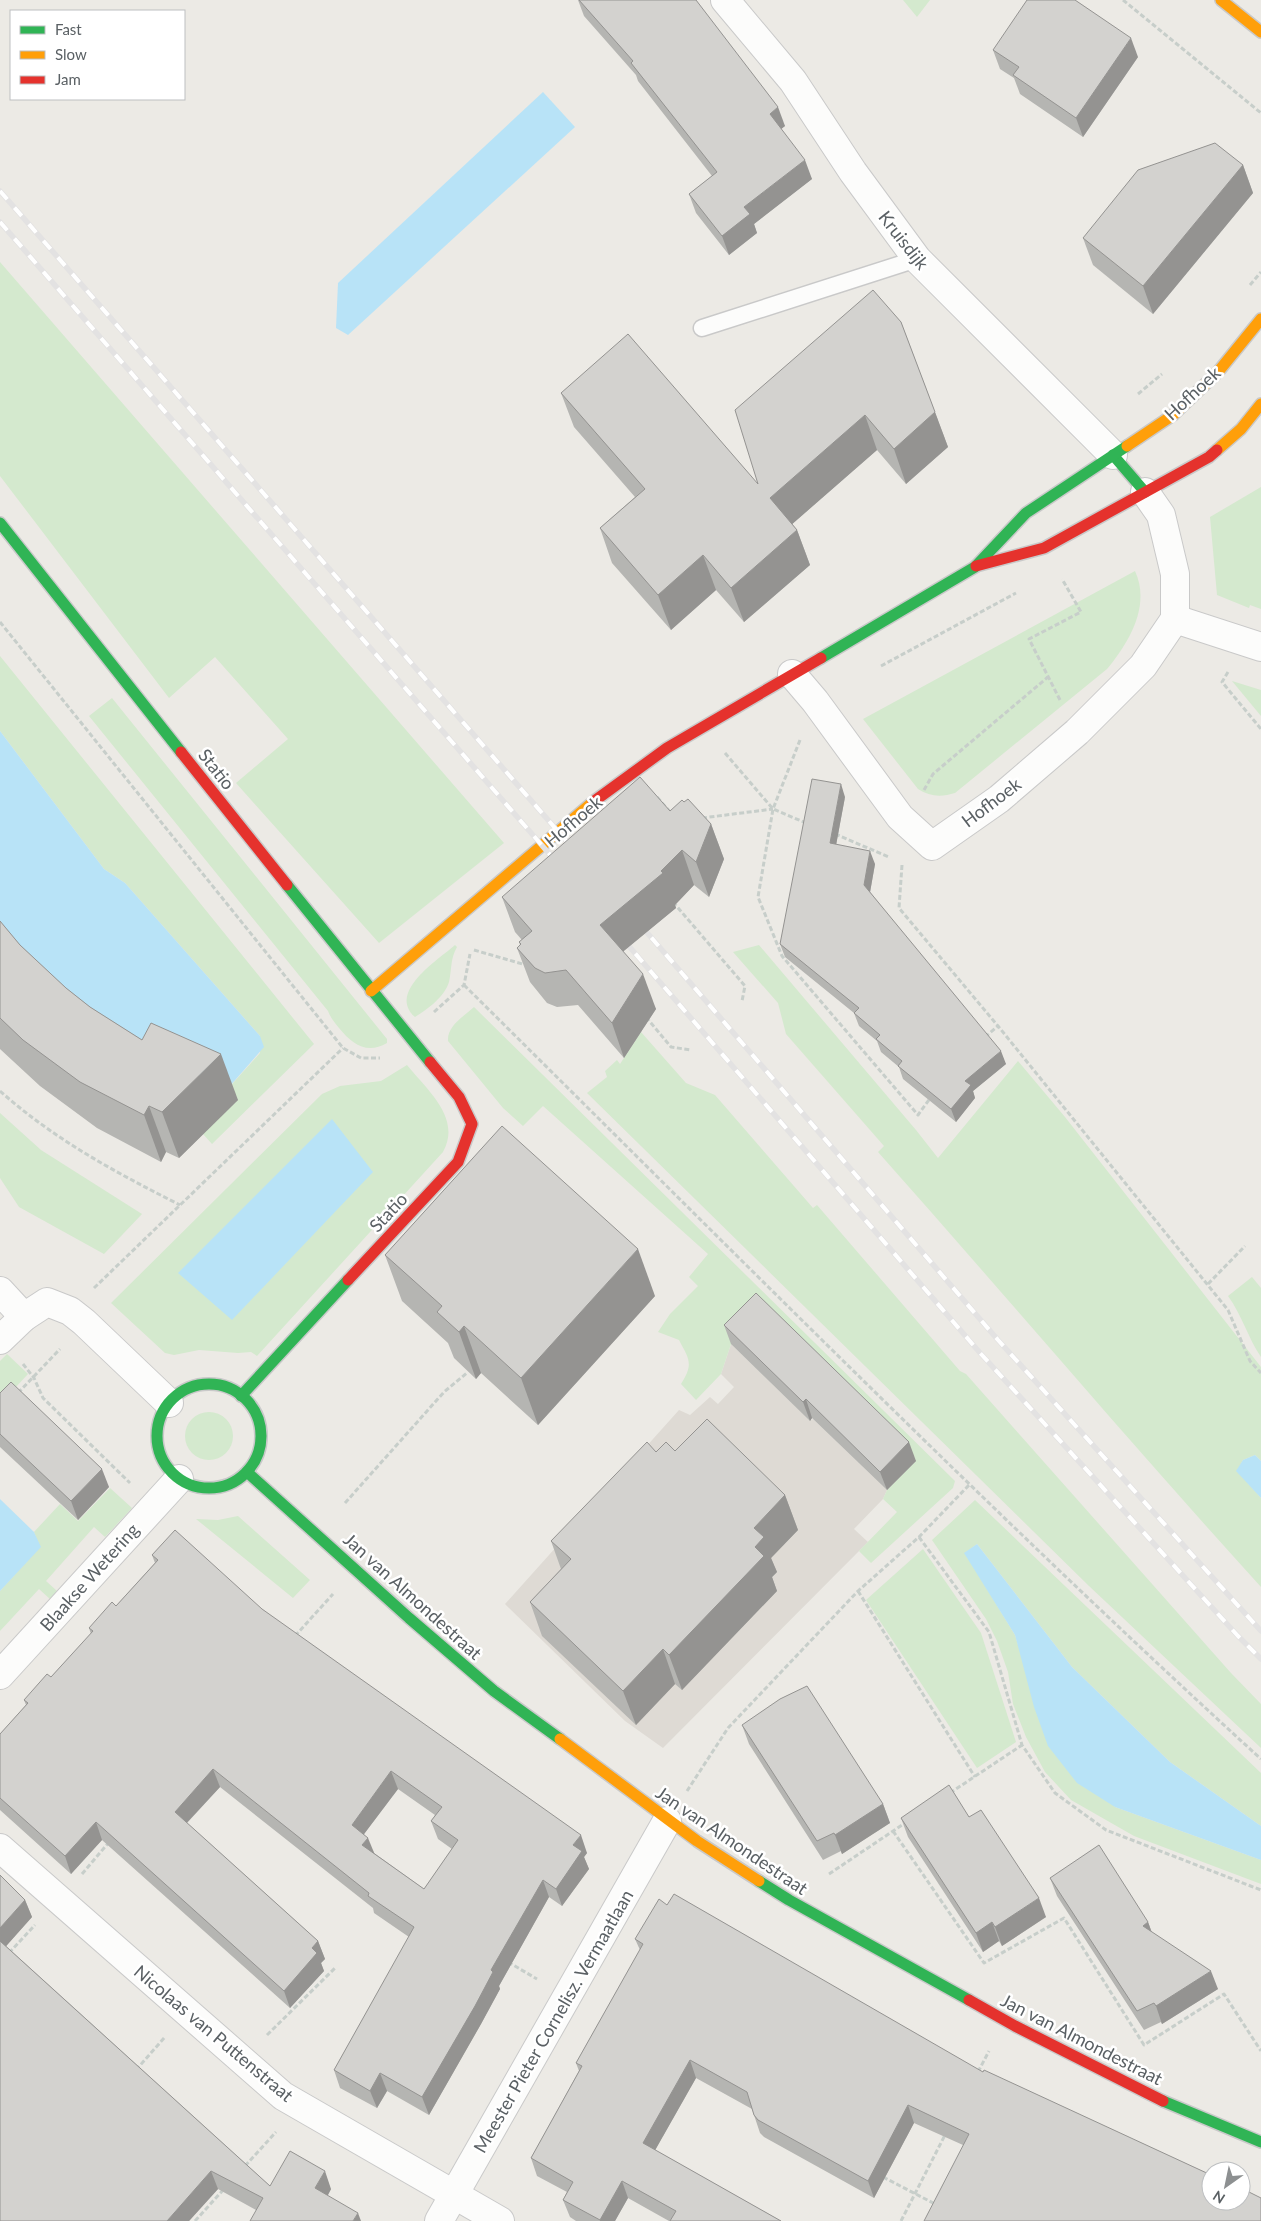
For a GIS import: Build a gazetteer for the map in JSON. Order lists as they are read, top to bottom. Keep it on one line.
{"streets":{"street":["Kruisdijk","Hofhoek","Statio","Blaakse Wetering","Jan van Almondestraat","Meester Pieter Cornelisz. Vermaatlaan","Nicolaas van Puttenstraat"]},"crossings":[["Kruisdijk","Hofhoek"],["Hofhoek","Statio"],["Statio","Blaakse Wetering"],["Statio","Jan van Almondestraat"],["Blaakse Wetering","Jan van Almondestraat"],["Jan van Almondestraat","Meester Pieter Cornelisz. Vermaatlaan"],["Meester Pieter Cornelisz. Vermaatlaan","Nicolaas van Puttenstraat"]],"legend":["Fast","Slow","Jam"],"north":"bottom left"}
